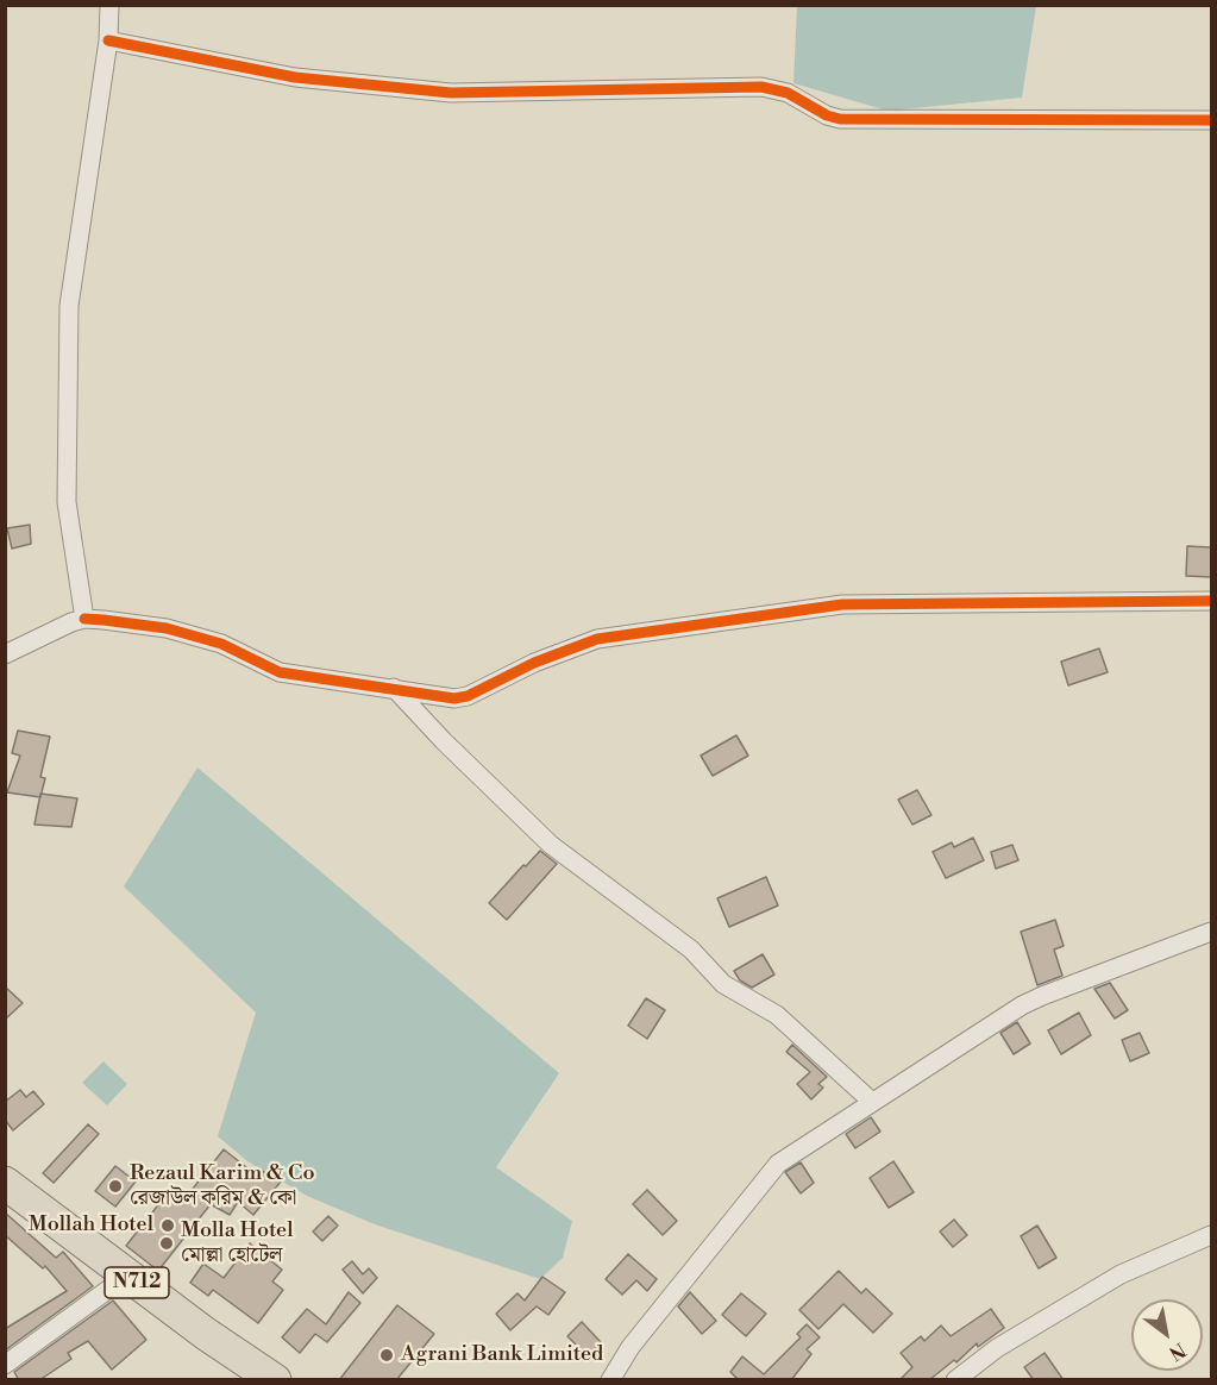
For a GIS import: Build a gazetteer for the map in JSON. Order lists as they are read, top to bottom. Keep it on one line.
{"streets":{"highway":["N712"]},"places":["Rezaul Karim & Co রেজাউল করিম & কো","Mollah Hotel","Molla Hotel মোল্লা হোটেল","Agrani Bank Limited"],"north":"bottom right"}
